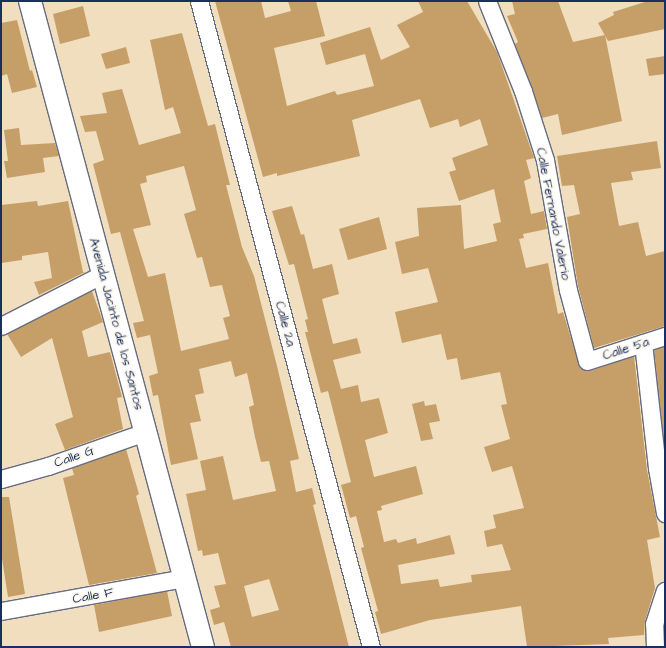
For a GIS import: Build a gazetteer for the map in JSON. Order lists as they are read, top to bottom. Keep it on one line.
{"streets":{"main road":["Avenida Jacinto de los Santos"],"street":["Calle Fernando Valerio","Calle 2a","Calle 5a","Calle G","Calle F"]},"crossings":[["Calle Fernando Valerio","Calle 5a"],["Avenida Jacinto de los Santos","Calle G"],["Avenida Jacinto de los Santos","Calle F"]]}
